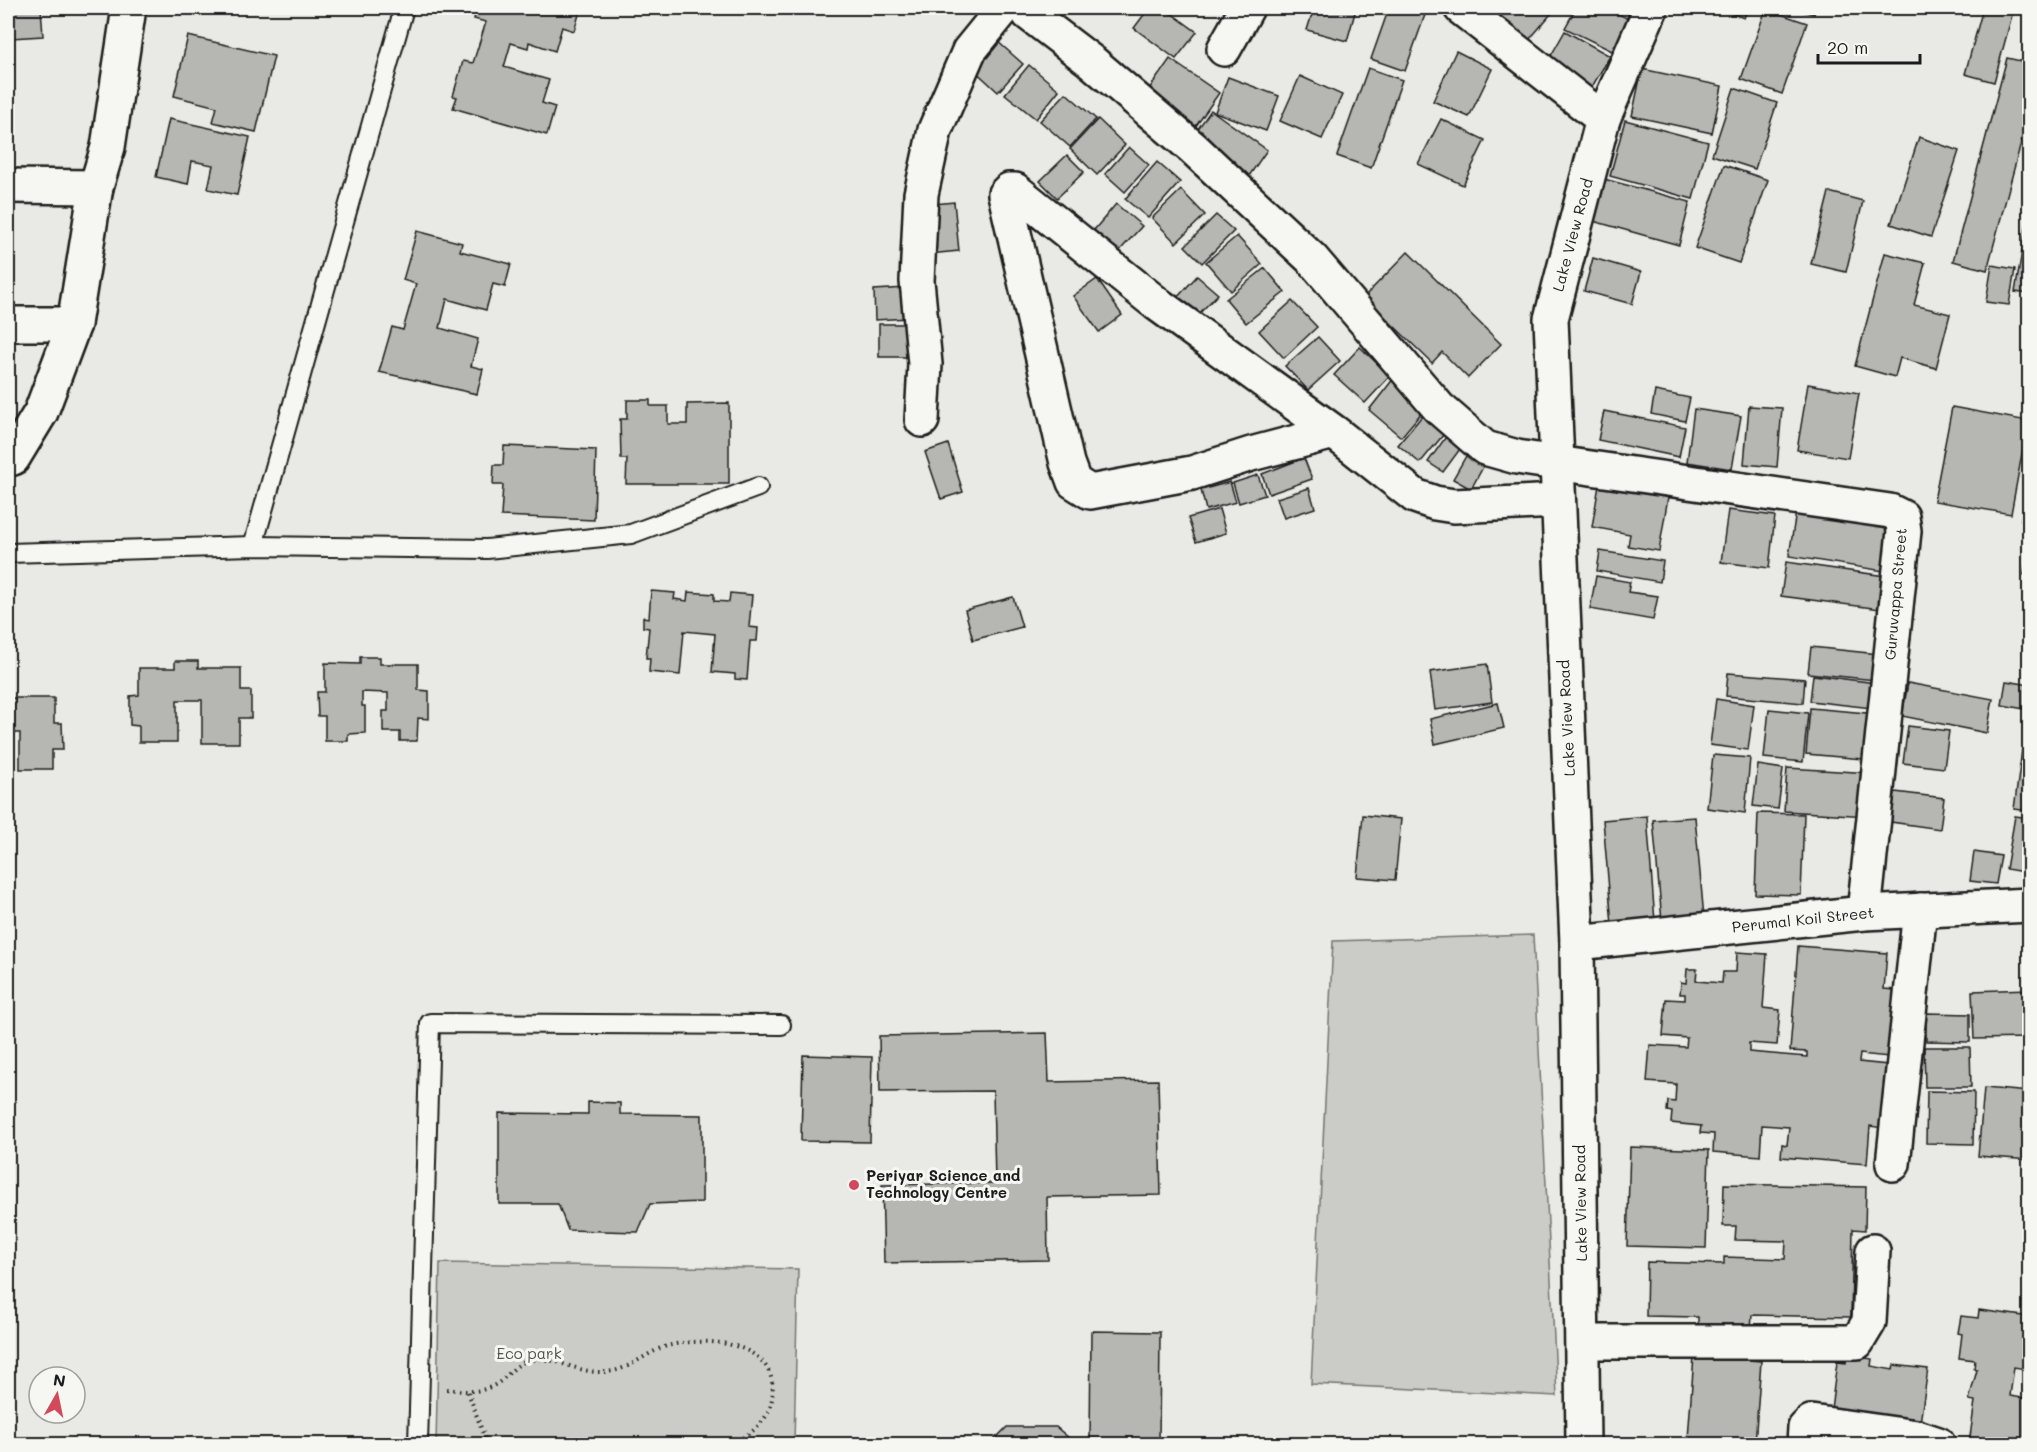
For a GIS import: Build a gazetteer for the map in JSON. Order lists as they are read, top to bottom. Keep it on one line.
{"streets":{"street":["Lake View Road","Guruvappa Street","Perumal Koil Street"]},"crossings":[["Lake View Road","Guruvappa Street"],["Lake View Road","Perumal Koil Street"],["Guruvappa Street","Perumal Koil Street"]],"parks":["Eco park"],"places":["Periyar Science and Technology Centre"],"scale_bar":"20 m","north":"top"}
